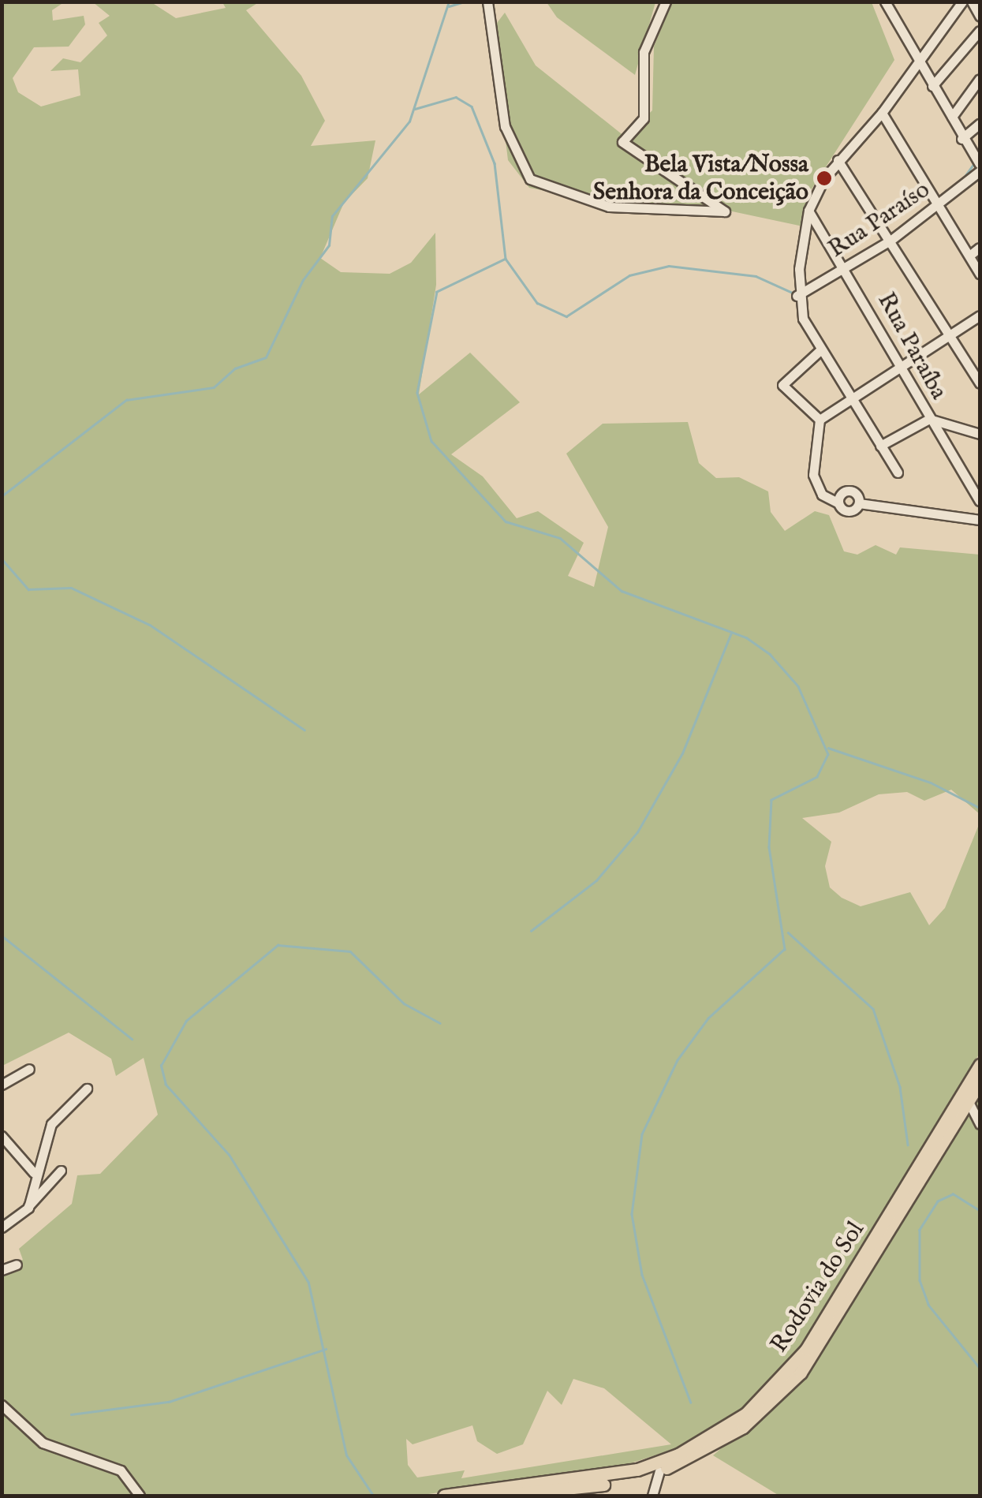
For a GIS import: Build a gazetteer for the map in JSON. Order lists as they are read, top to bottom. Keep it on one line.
{"streets":{"main road":["Rodovia do Sol"],"street":["Rua Paraíso","Rua Paraíba"]},"crossings":[["Rua Paraíso","Rua Paraíba"]],"places":["Bela Vista/Nossa Senhora da Conceição"]}
